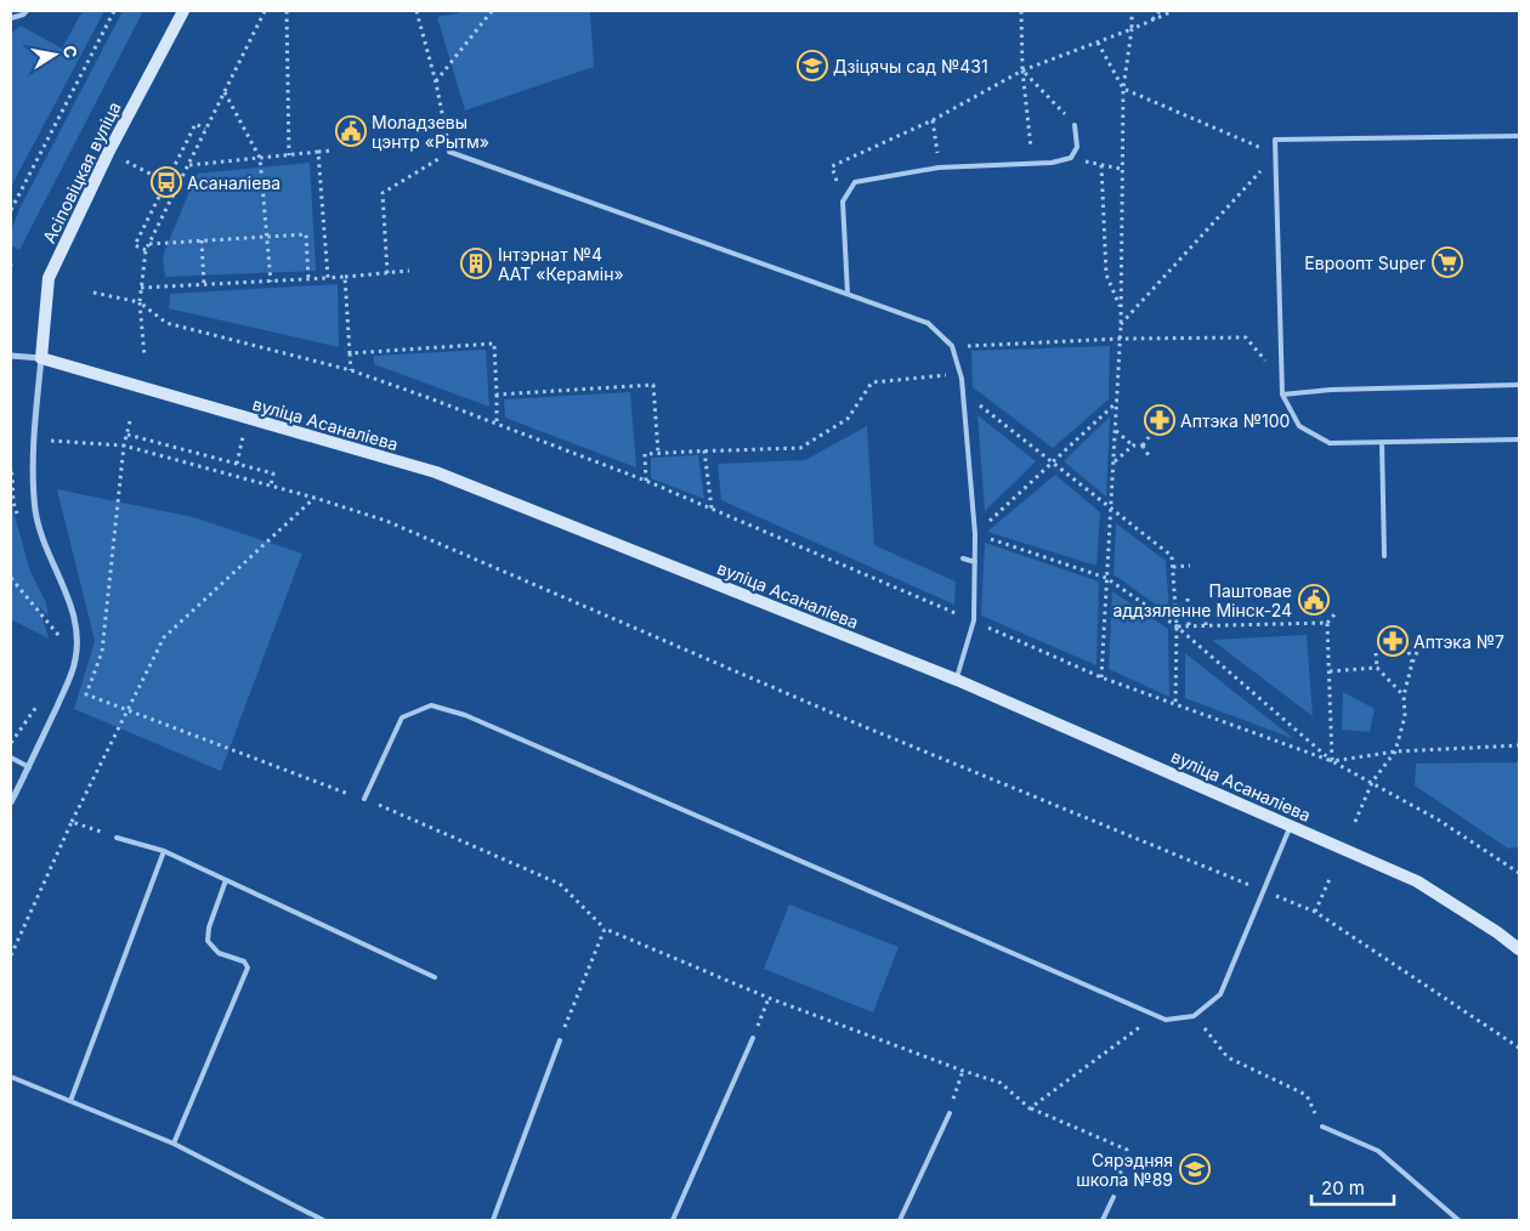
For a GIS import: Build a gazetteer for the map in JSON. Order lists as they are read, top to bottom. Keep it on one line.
{"streets":{"main road":["Асіповіцкая вуліца","вуліца Асаналіева"]},"crossings":[["Асіповіцкая вуліца","вуліца Асаналіева"]],"places":{"school or university":["Дзіцячы сад №431","Сярэдняя школа №89"],"public building":["Моладзевы цэнтр «Рытм»","Паштовае аддзяленне Мінск-24"],"bus stop":["Асаналіева"],"supermarket":["Евроопт Super"],"building":["Інтэрнат №4 ААТ «Керамін»"],"pharmacy":["Аптэка №100","Аптэка №7"]},"scale_bar":"20 m","north":"right"}
